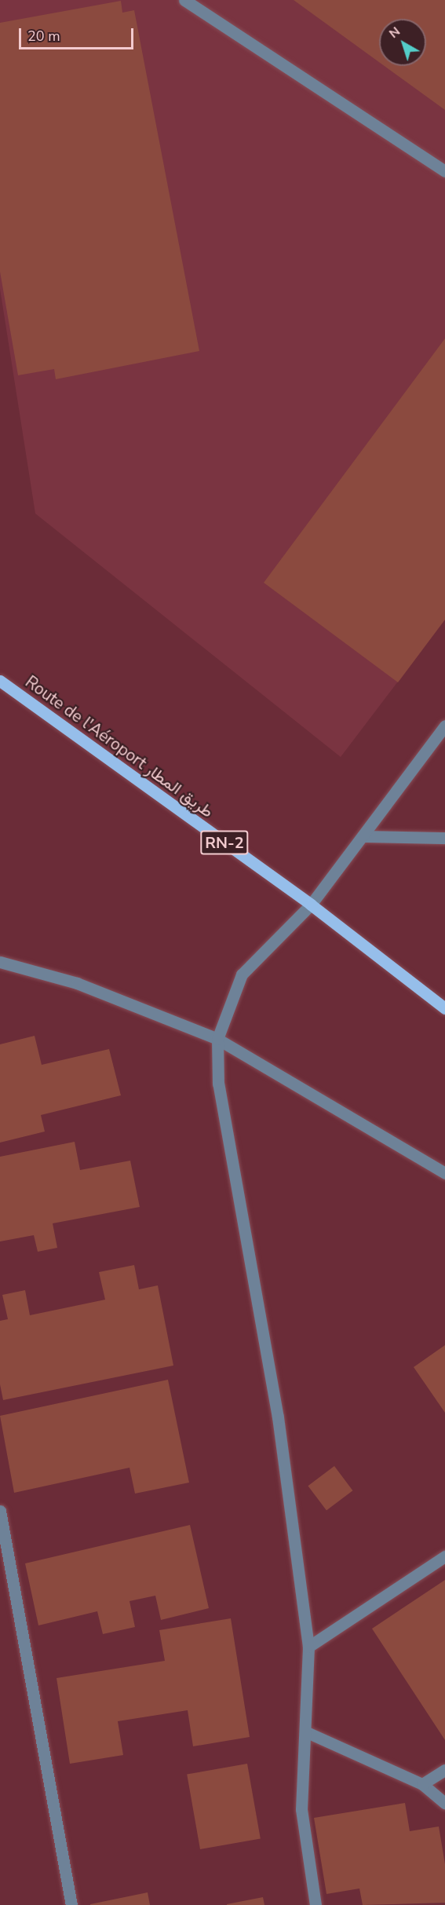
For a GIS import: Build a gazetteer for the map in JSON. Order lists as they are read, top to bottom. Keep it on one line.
{"streets":{"main road":["Route de l'Aéroport طريق المطار","RN-2"]},"scale_bar":"20 m","north":"top left"}
